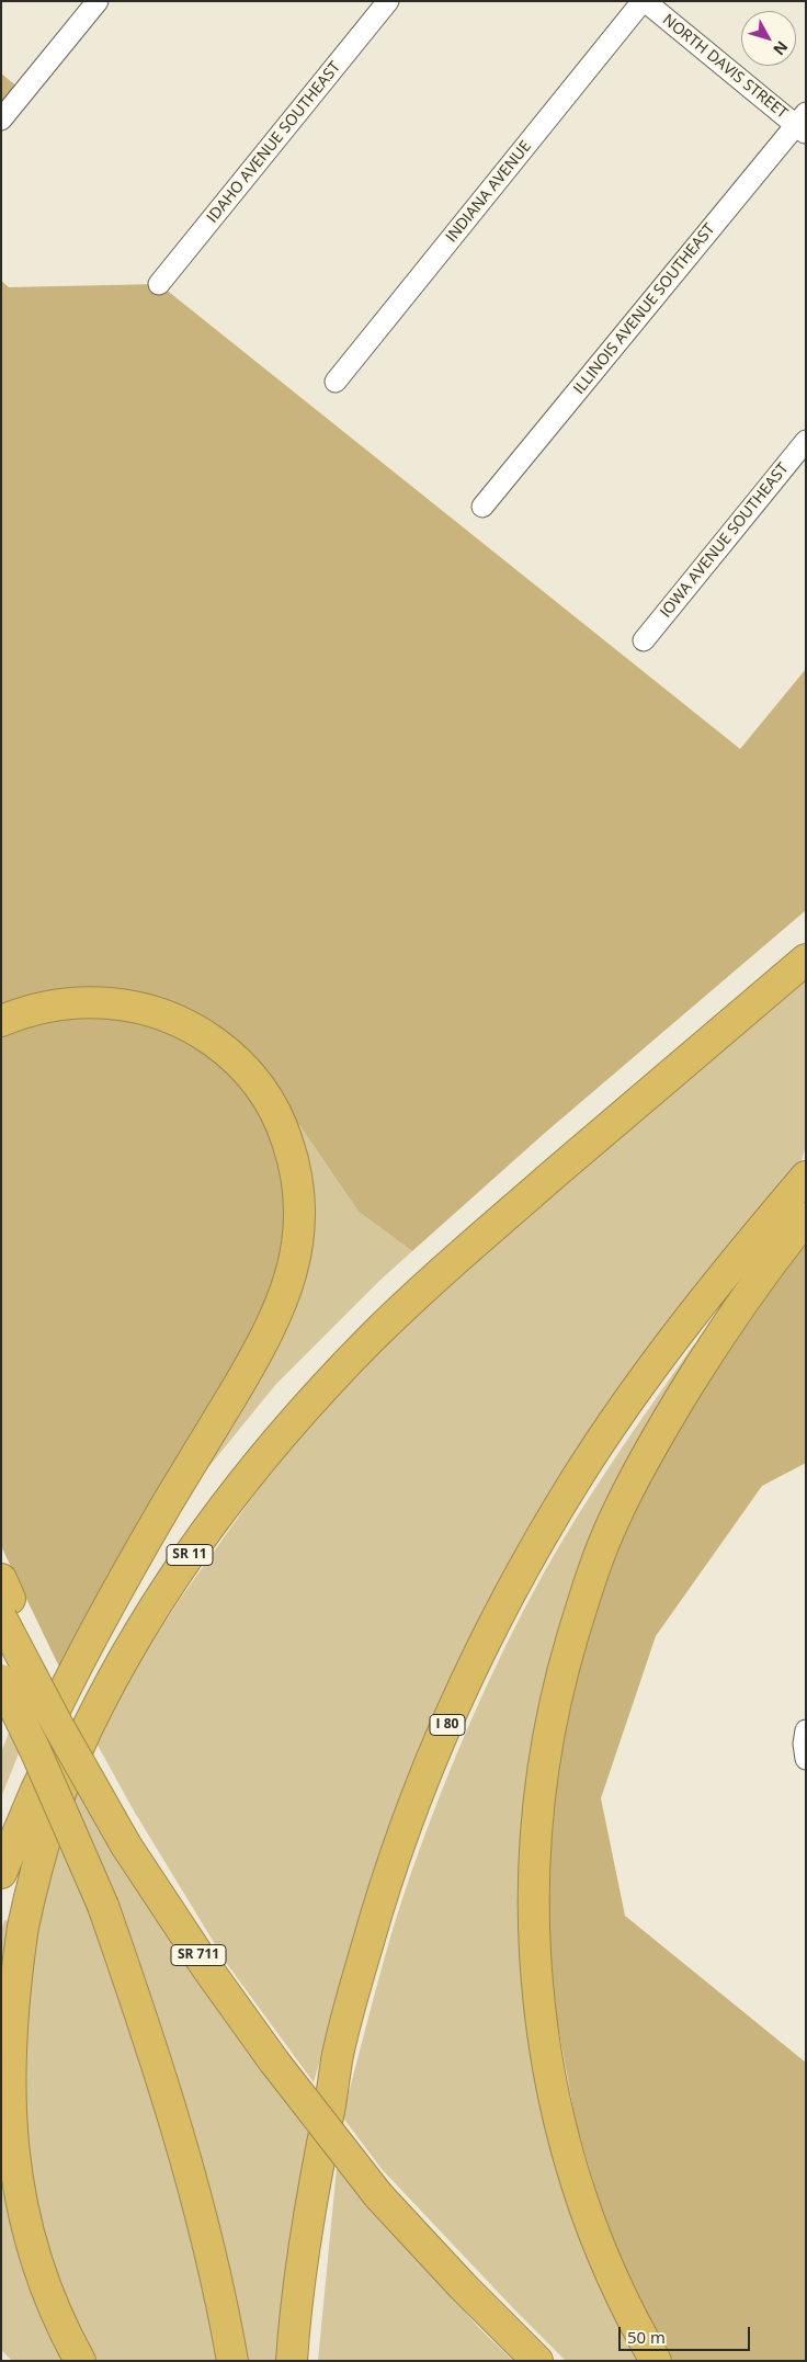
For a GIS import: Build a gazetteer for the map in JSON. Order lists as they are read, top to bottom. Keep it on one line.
{"streets":{"highway":["SR 11","I 80","SR 711"],"street":["NORTH DAVIS STREET","IDAHO AVENUE SOUTHEAST","INDIANA AVENUE","ILLINOIS AVENUE SOUTHEAST","IOWA AVENUE SOUTHEAST"]},"crossings":[["NORTH DAVIS STREET","INDIANA AVENUE"],["NORTH DAVIS STREET","ILLINOIS AVENUE SOUTHEAST"]],"scale_bar":"50 m","north":"bottom right"}
